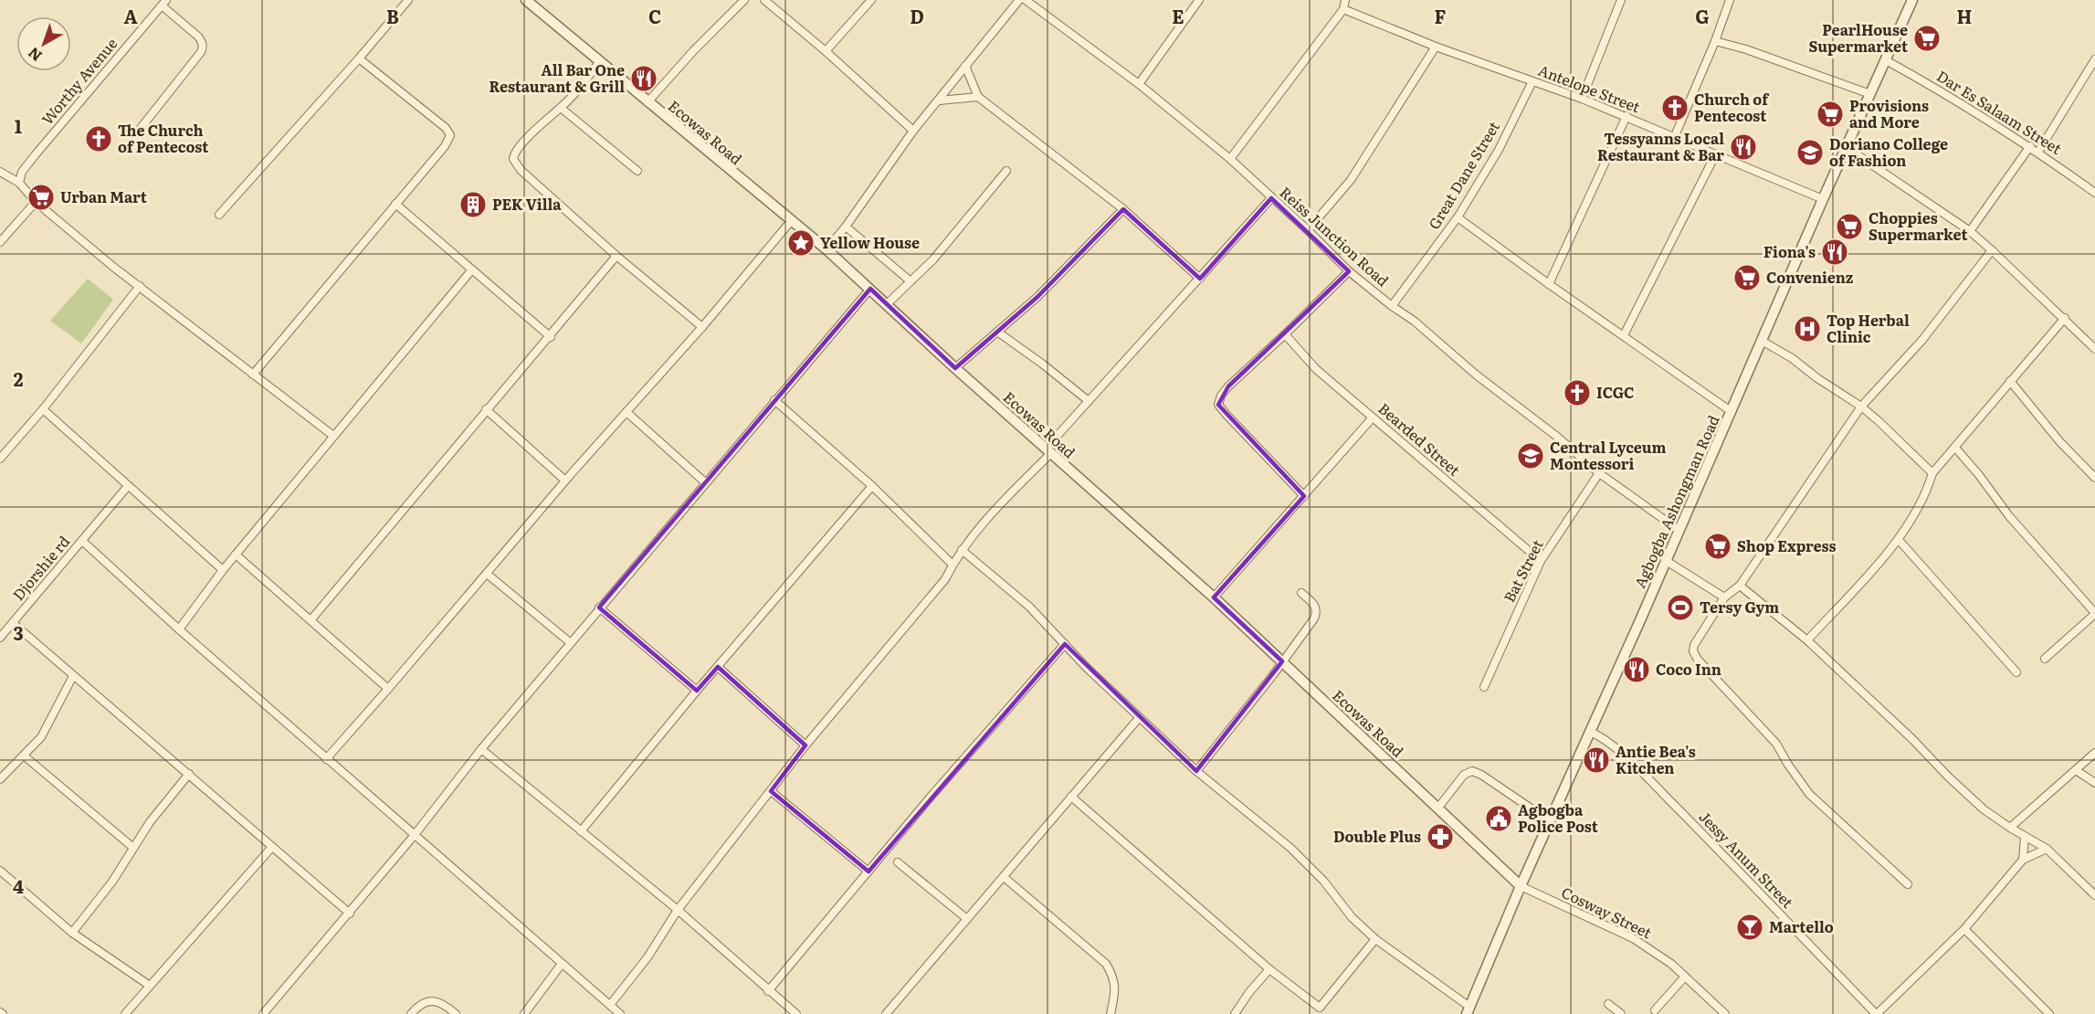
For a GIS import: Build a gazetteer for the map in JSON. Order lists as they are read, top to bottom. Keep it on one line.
{"streets":{"street":["Worthy Avenue","Antelope Street","Dar Es Salaam Street","Ecowas Road","Great Dane Street","Reiss Junction Road","Bearded Street","Agbogba Ashongman Road","Djorshie rd","Bat Street","Jessy Anum Street","Cosway Street"]},"crossings":[["Antelope Street","Great Dane Street"],["Antelope Street","Agbogba Ashongman Road"],["Dar Es Salaam Street","Agbogba Ashongman Road"],["Ecowas Road","Agbogba Ashongman Road"],["Ecowas Road","Cosway Street"],["Great Dane Street","Reiss Junction Road"],["Reiss Junction Road","Agbogba Ashongman Road"],["Reiss Junction Road","Bat Street"],["Bearded Street","Bat Street"],["Agbogba Ashongman Road","Jessy Anum Street"],["Agbogba Ashongman Road","Cosway Street"]],"places":{"supermarket":["PearlHouse Supermarket","Provisions and More","Urban Mart","Choppies Supermarket","Convenienz","Shop Express"],"restaurant":["All Bar One Restaurant & Grill","Tessyanns Local Restaurant & Bar","Fiona's","Coco Inn","Antie Bea's Kitchen"],"church":["Church of Pentecost","The Church of Pentecost","ICGC"],"school or university":["Doriano College of Fashion","Central Lyceum Montessori"],"building":["PEK Villa"],"place":["Yellow House"],"hospital":["Top Herbal Clinic"],"sports":["Tersy Gym"],"public building":["Agbogba Police Post"],"pharmacy":["Double Plus"],"bar":["Martello"]},"north":"bottom left","grid":{"columns":["A","B","C","D","E","F","G","H"],"rows":["1","2","3","4"]}}
